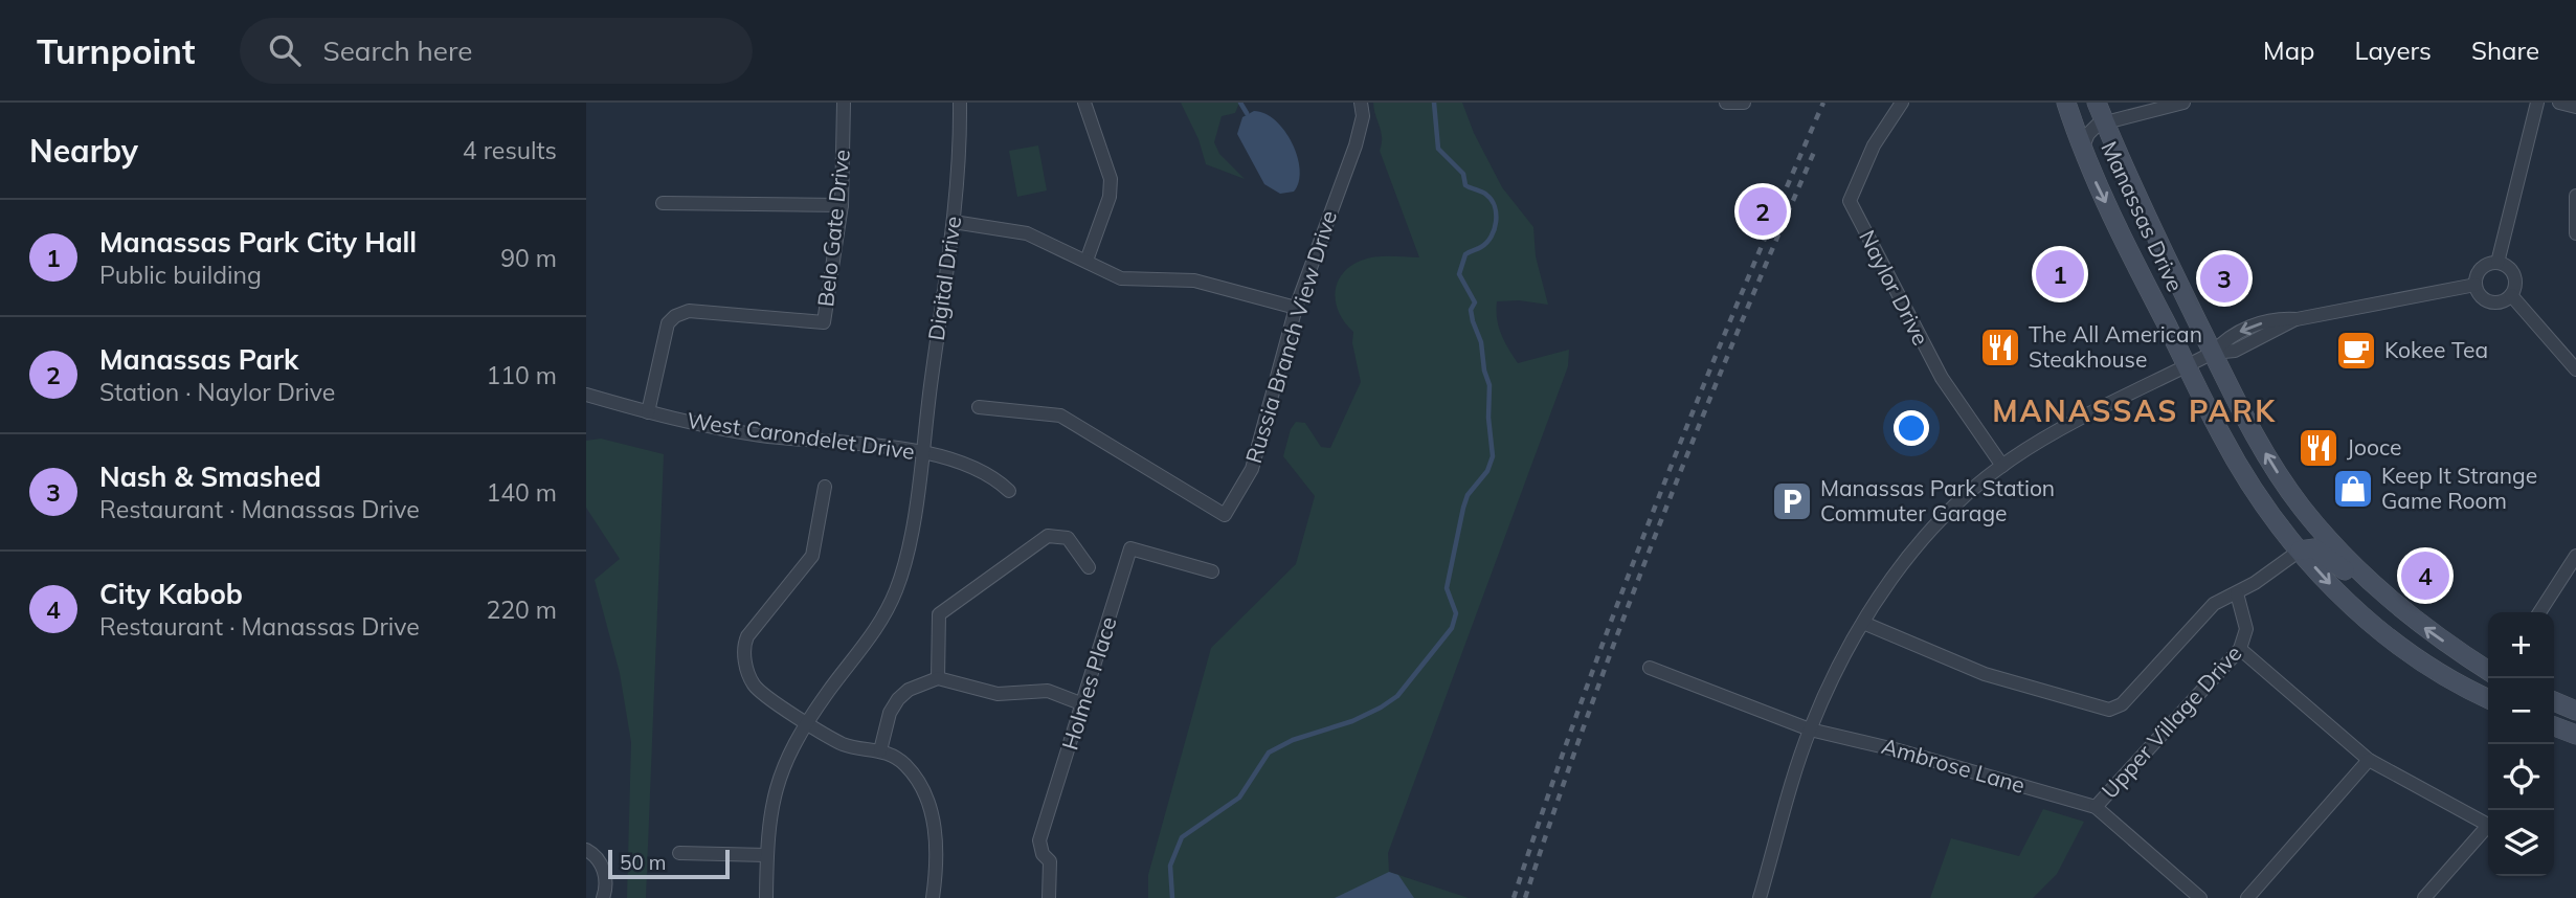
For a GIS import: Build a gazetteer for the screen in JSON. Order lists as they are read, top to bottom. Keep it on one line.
{"streets":{"main road":["Manassas Drive"],"street":["Belo Gate Drive","Digital Drive","Naylor Drive","Russia Branch View Drive","West Carondelet Drive","Holmes Place","Upper Village Drive","Ambrose Lane"]},"crossings":[["Belo Gate Drive","West Carondelet Drive"],["Digital Drive","West Carondelet Drive"],["Upper Village Drive","Ambrose Lane"]],"districts":["MANASSAS PARK"],"places":{"restaurant":["The All American Steakhouse","Jooce"],"cafe":["Kokee Tea"],"shop":["Keep It Strange Game Room"],"parking":["Manassas Park Station Commuter Garage"]},"scale_bar":"50 m","page":{"header":"Turnpoint","search":"Search here","nav":["Map","Layers","Share"],"heading":["Nearby","4 results"],"pins":["2","1","3","4"],"list":[{"mark":"1","name":"Manassas Park City Hall","note":"Public building","value":"90 m"},{"mark":"2","name":"Manassas Park","note":"Station · Naylor Drive","value":"110 m"},{"mark":"3","name":"Nash & Smashed","note":"Restaurant · Manassas Drive","value":"140 m"},{"mark":"4","name":"City Kabob","note":"Restaurant · Manassas Drive","value":"220 m"}],"map_buttons":["+","−"],"scale":"50 m"}}
